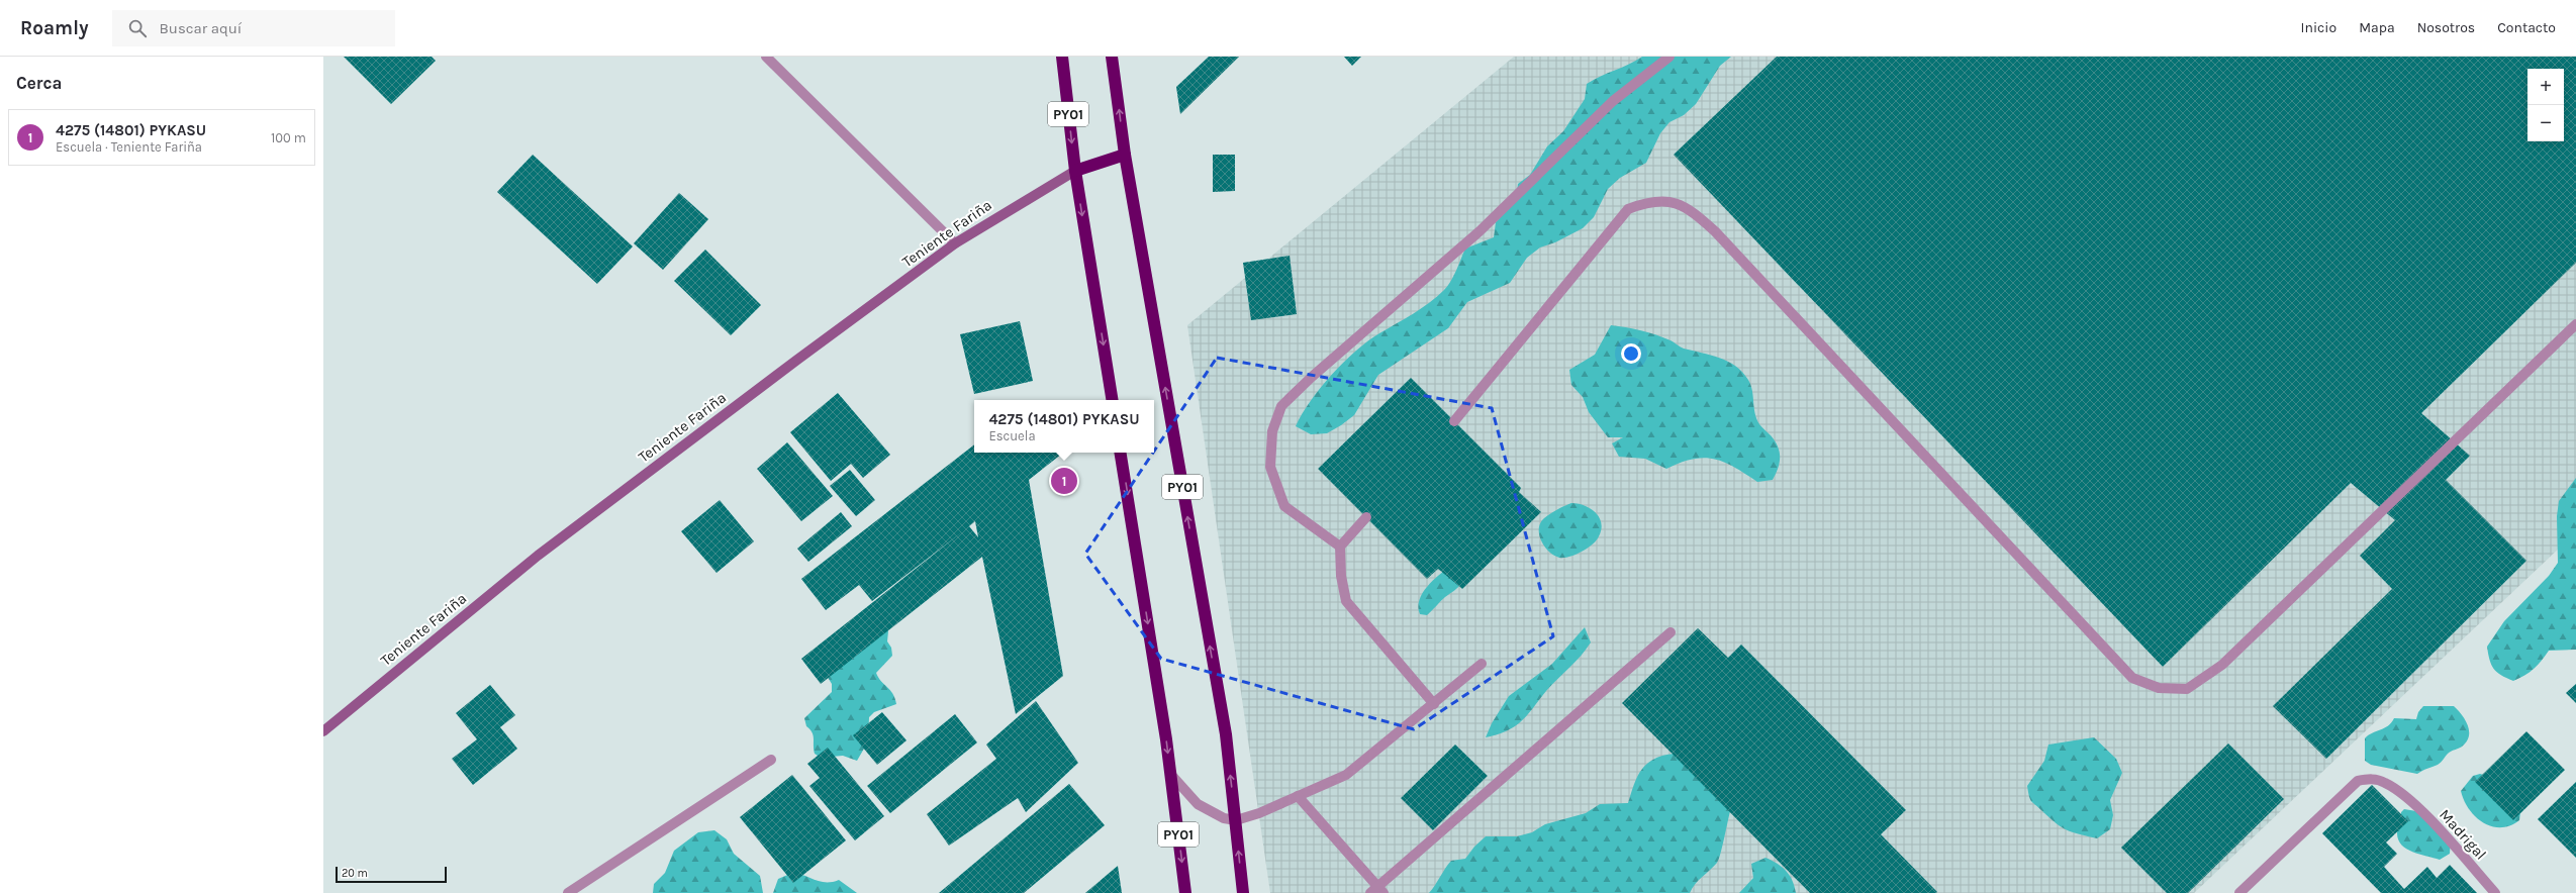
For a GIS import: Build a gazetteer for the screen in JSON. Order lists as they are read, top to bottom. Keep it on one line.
{"streets":{"highway":["PY01"],"street":["Teniente Fariña","Madrigal"]},"crossings":[["PY01","Teniente Fariña"]],"scale_bar":"20 m","page":{"header":"Roamly","search":"Buscar aquí","nav":["Inicio","Mapa","Nosotros","Contacto"],"heading":"Cerca","map_buttons":["+","−"],"list":[{"mark":"1","name":"4275 (14801) PYKASU","note":"Escuela · Teniente Fariña","value":"100 m"}],"popup":["4275 (14801) PYKASU","Escuela"],"pins":"1","scale":"20 m"}}
